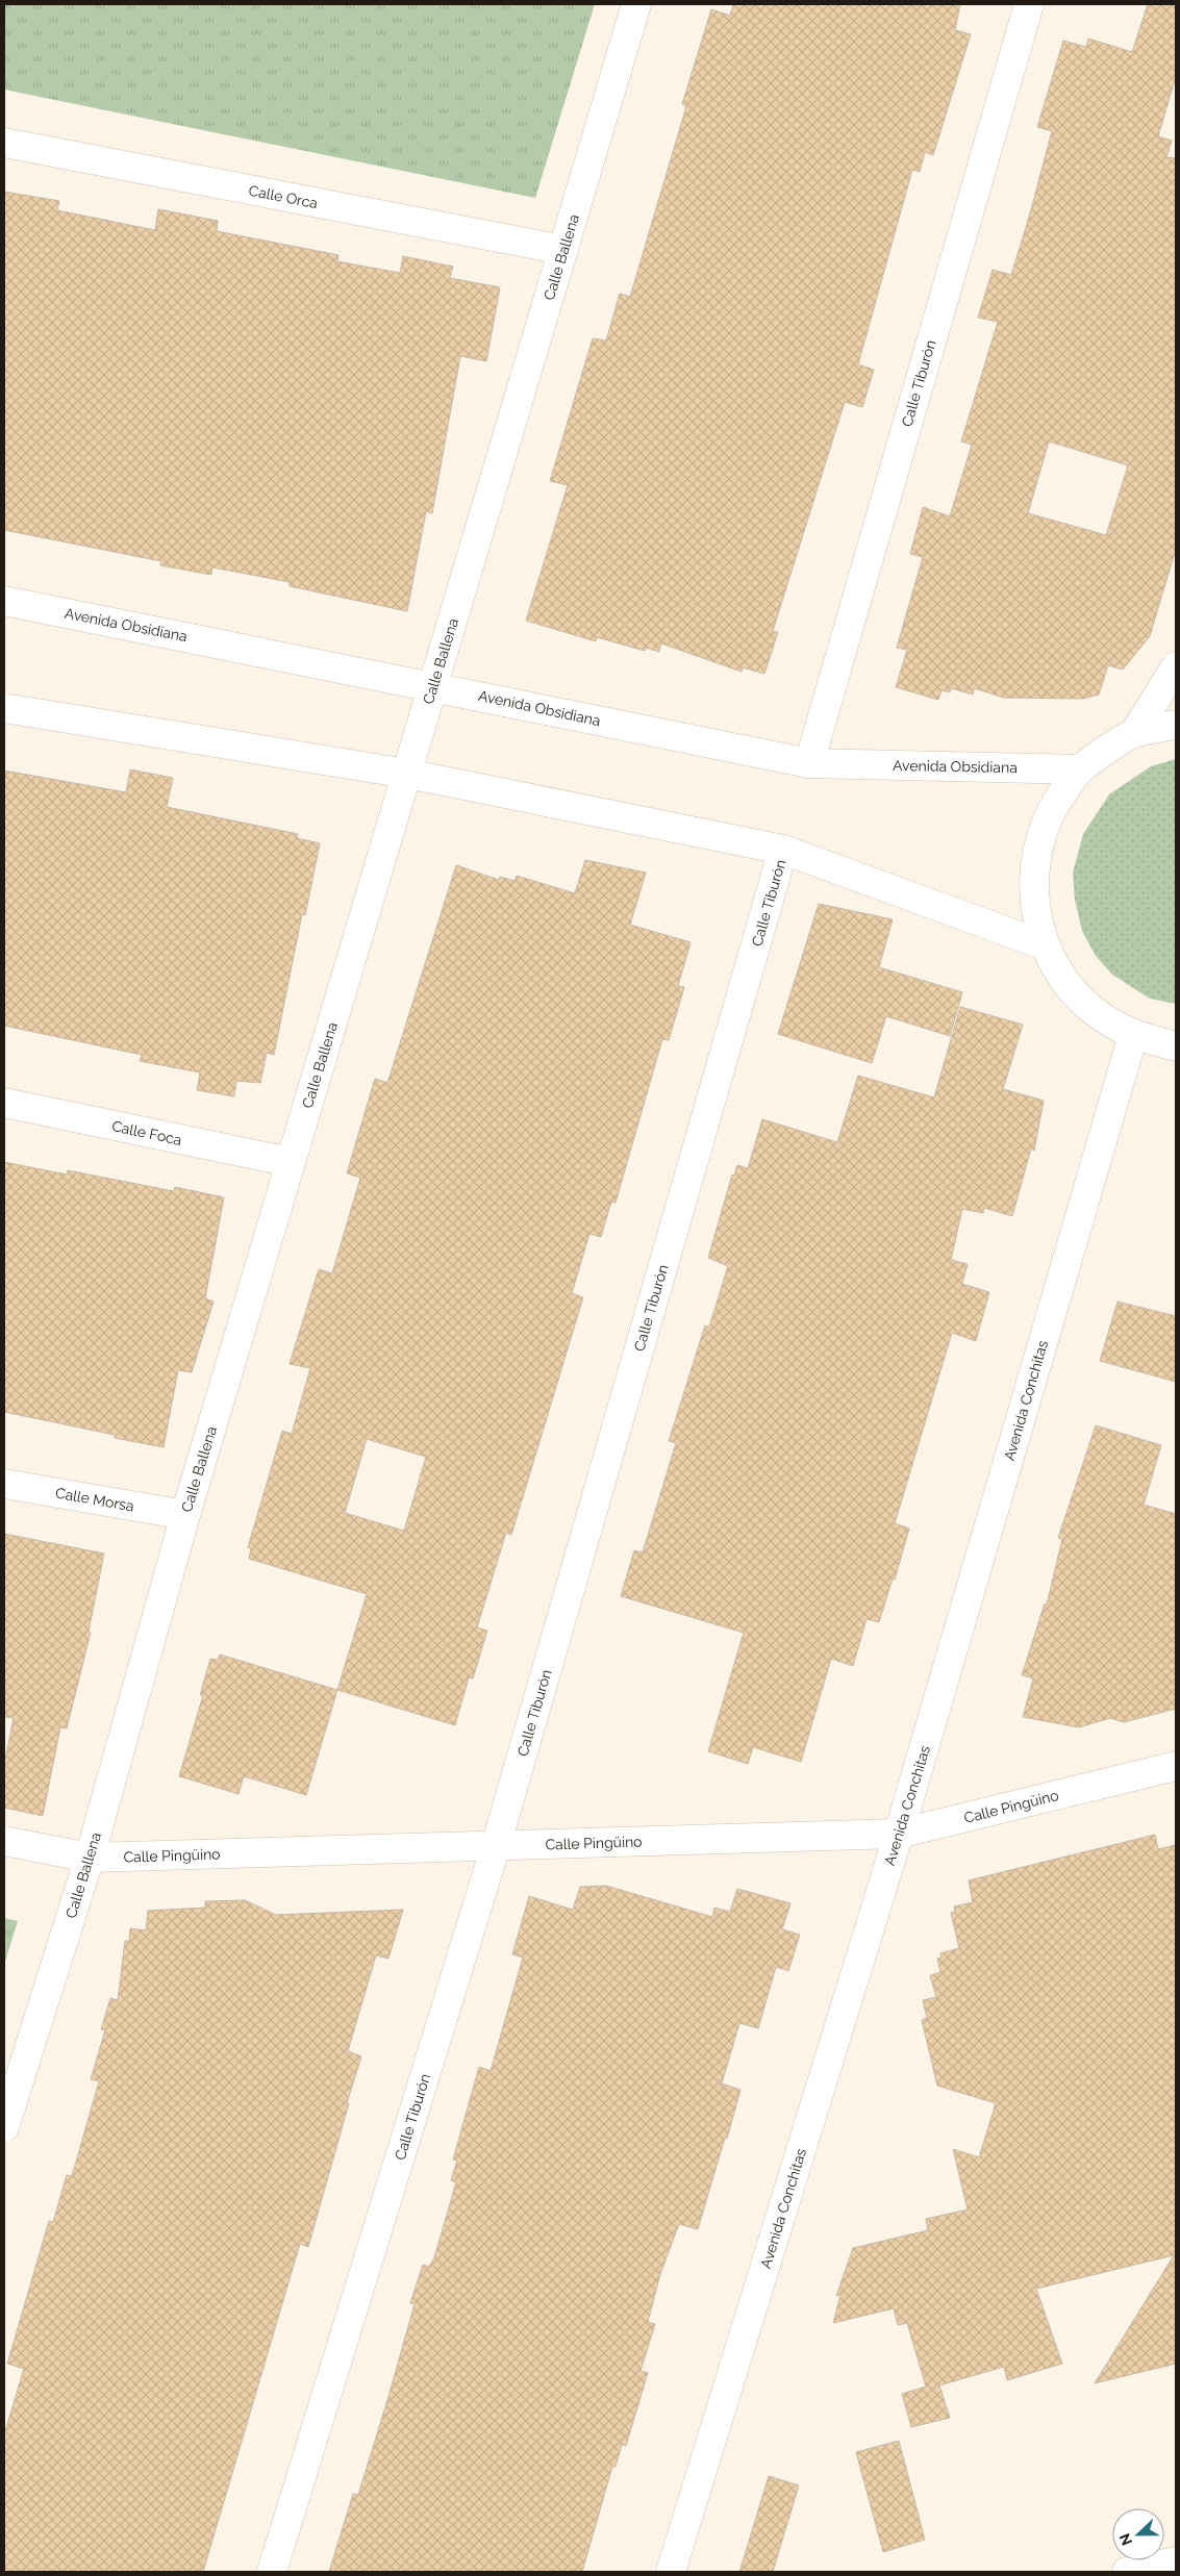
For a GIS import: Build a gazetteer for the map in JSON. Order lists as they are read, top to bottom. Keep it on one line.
{"streets":{"street":["Calle Orca","Calle Ballena","Calle Tiburón","Avenida Obsidiana","Calle Foca","Avenida Conchitas","Calle Morsa","Calle Pingüino"]},"crossings":[["Calle Orca","Calle Ballena"],["Calle Ballena","Avenida Obsidiana"],["Calle Ballena","Calle Foca"],["Calle Ballena","Calle Morsa"],["Calle Ballena","Calle Pingüino"],["Calle Tiburón","Avenida Obsidiana"],["Calle Tiburón","Calle Pingüino"],["Avenida Conchitas","Calle Pingüino"]],"north":"left"}
